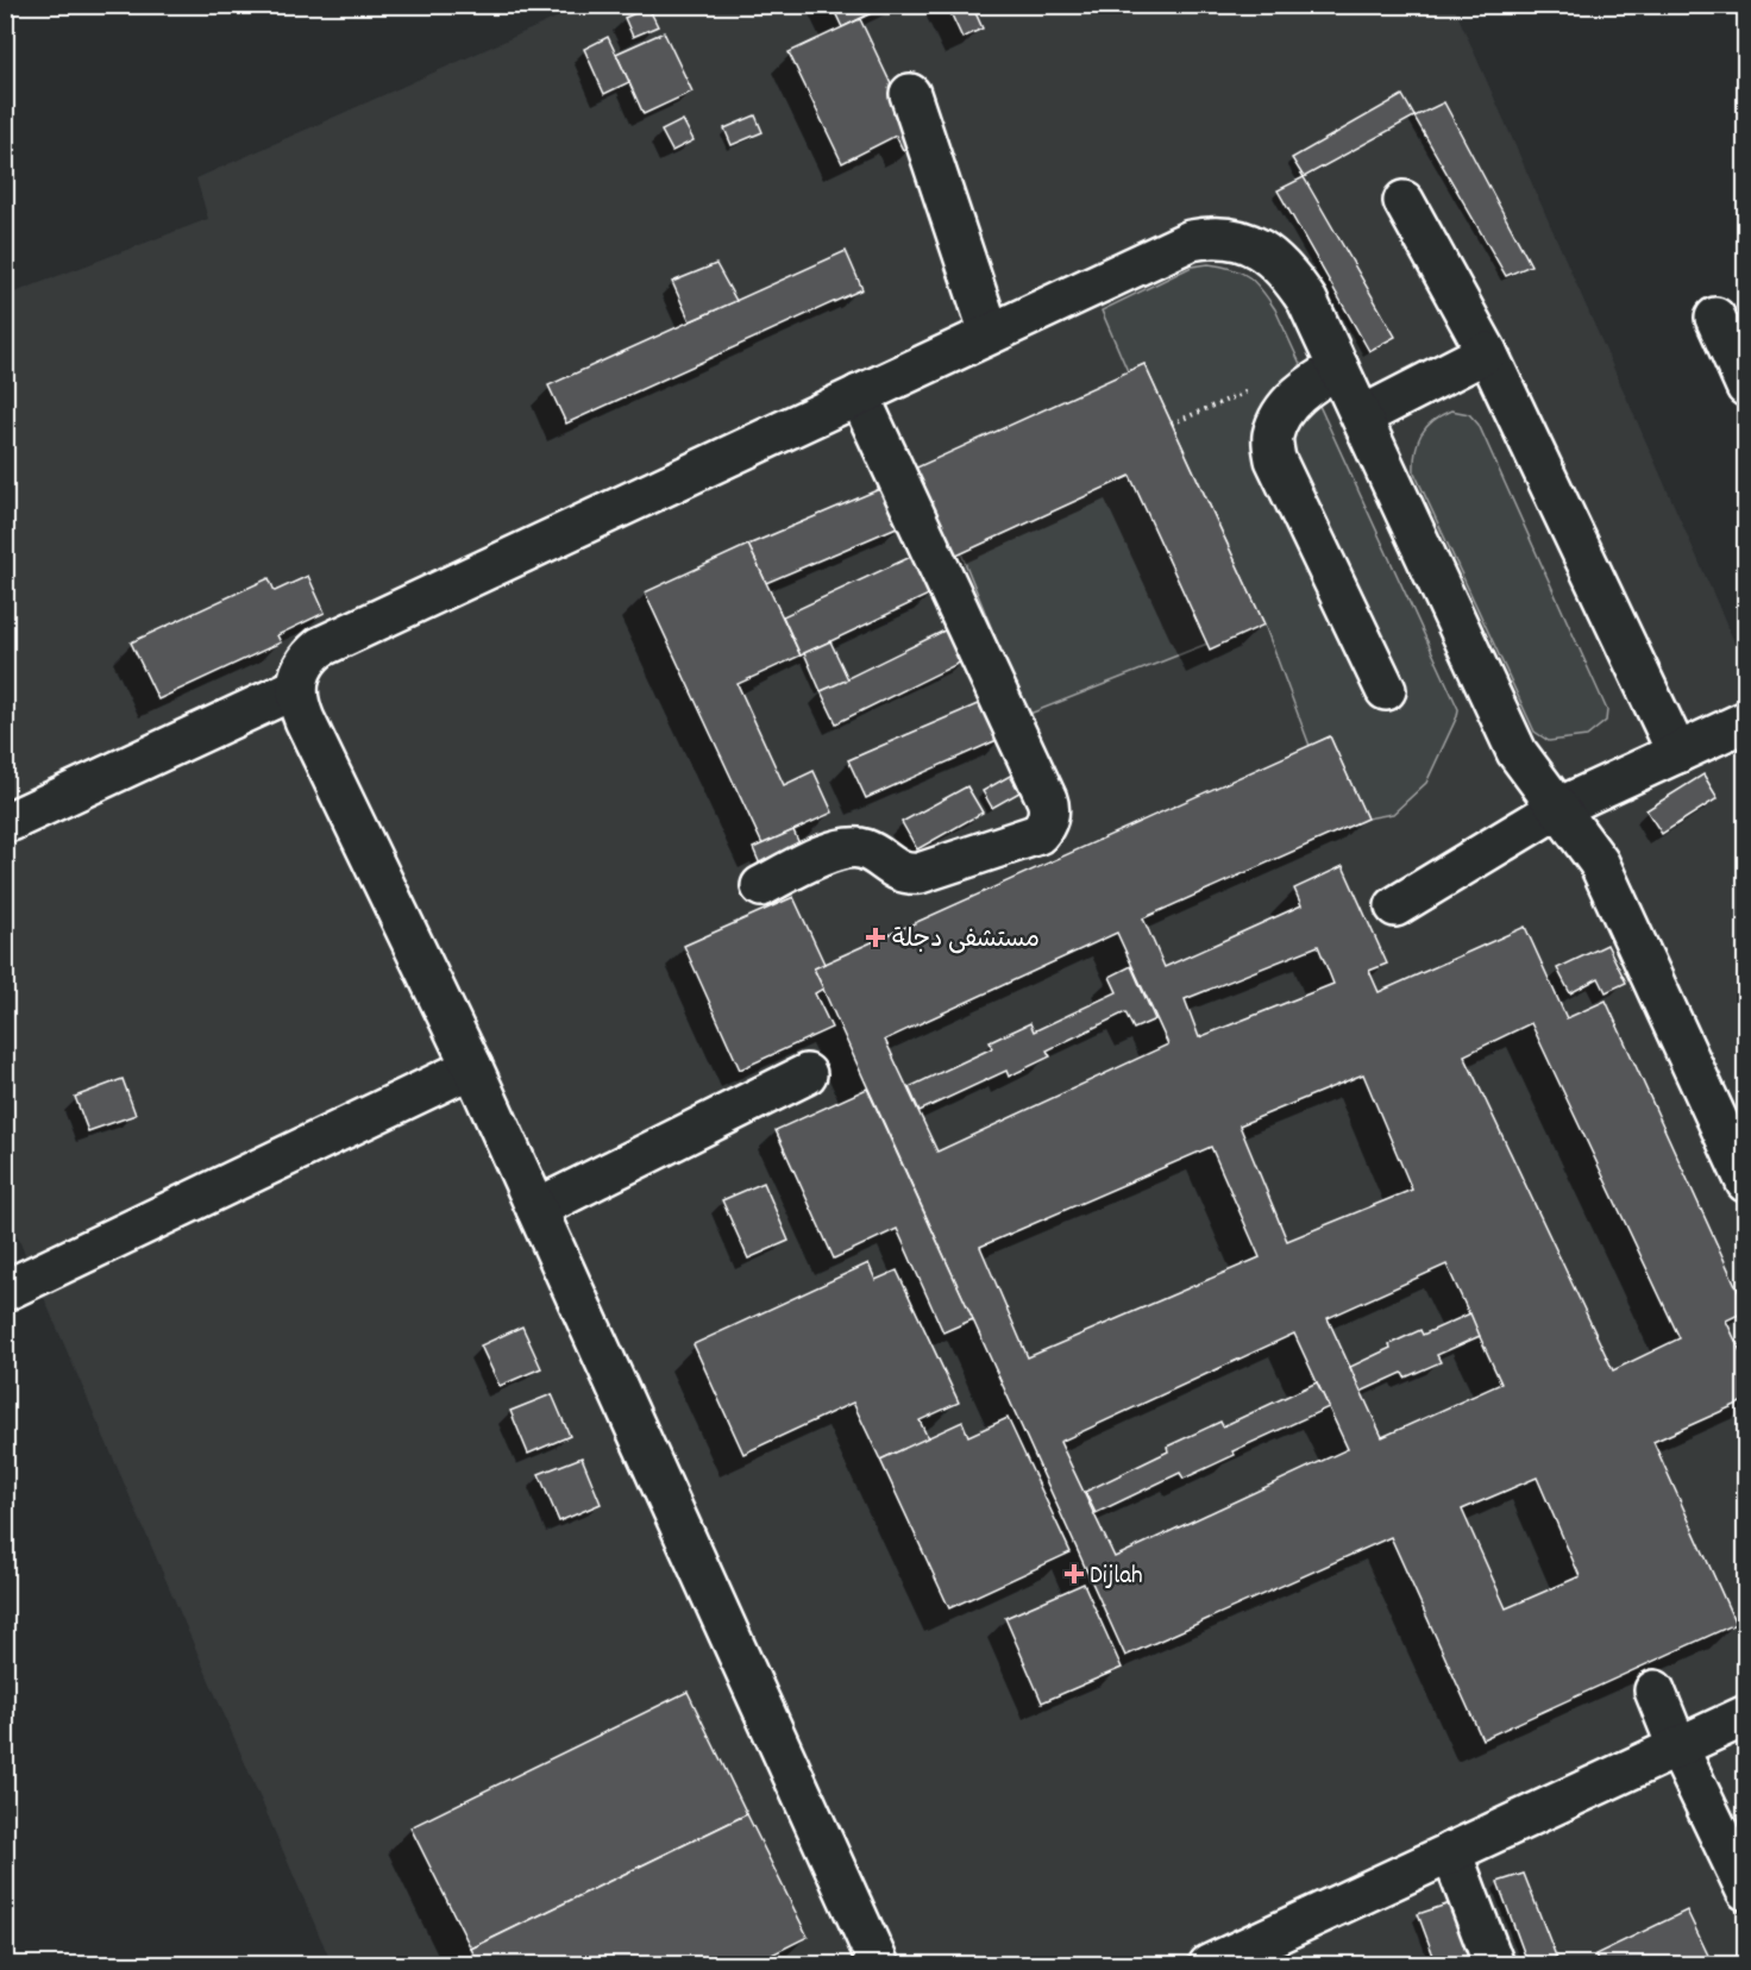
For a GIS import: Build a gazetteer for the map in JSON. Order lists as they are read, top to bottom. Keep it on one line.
{"places":{"health":["مستشفى دجلة","Dijlah"]}}
